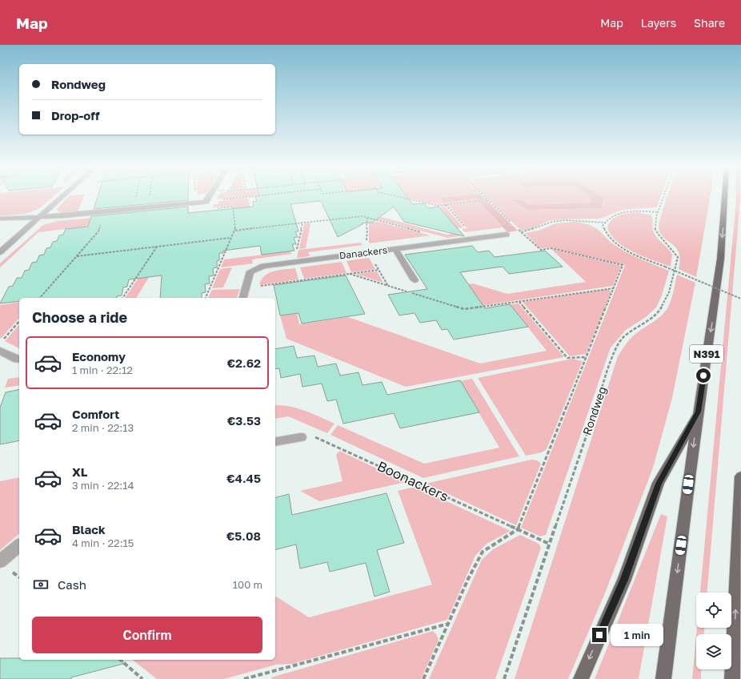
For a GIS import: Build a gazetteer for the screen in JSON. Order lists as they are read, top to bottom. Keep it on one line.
{"streets":{"main road":["N391"],"street":["Danackers"],"path":["Rondweg","Boonackers"]},"crossings":[["Rondweg","Boonackers"]],"page":{"header":"Map","nav":["Map","Layers","Share"],"banner":["Rondweg","Drop-off"],"heading":"Choose a ride","list":[{"name":"Economy","note":"1 min · 22:12","value":"€2.62"},{"name":"Comfort","note":"2 min · 22:13","value":"€3.53"},{"name":"XL","note":"3 min · 22:14","value":"€4.45"},{"name":"Black","note":"4 min · 22:15","value":"€5.08"}],"pay":["Cash","100 m"],"buttons":"Confirm","bubble":"1 min"}}
